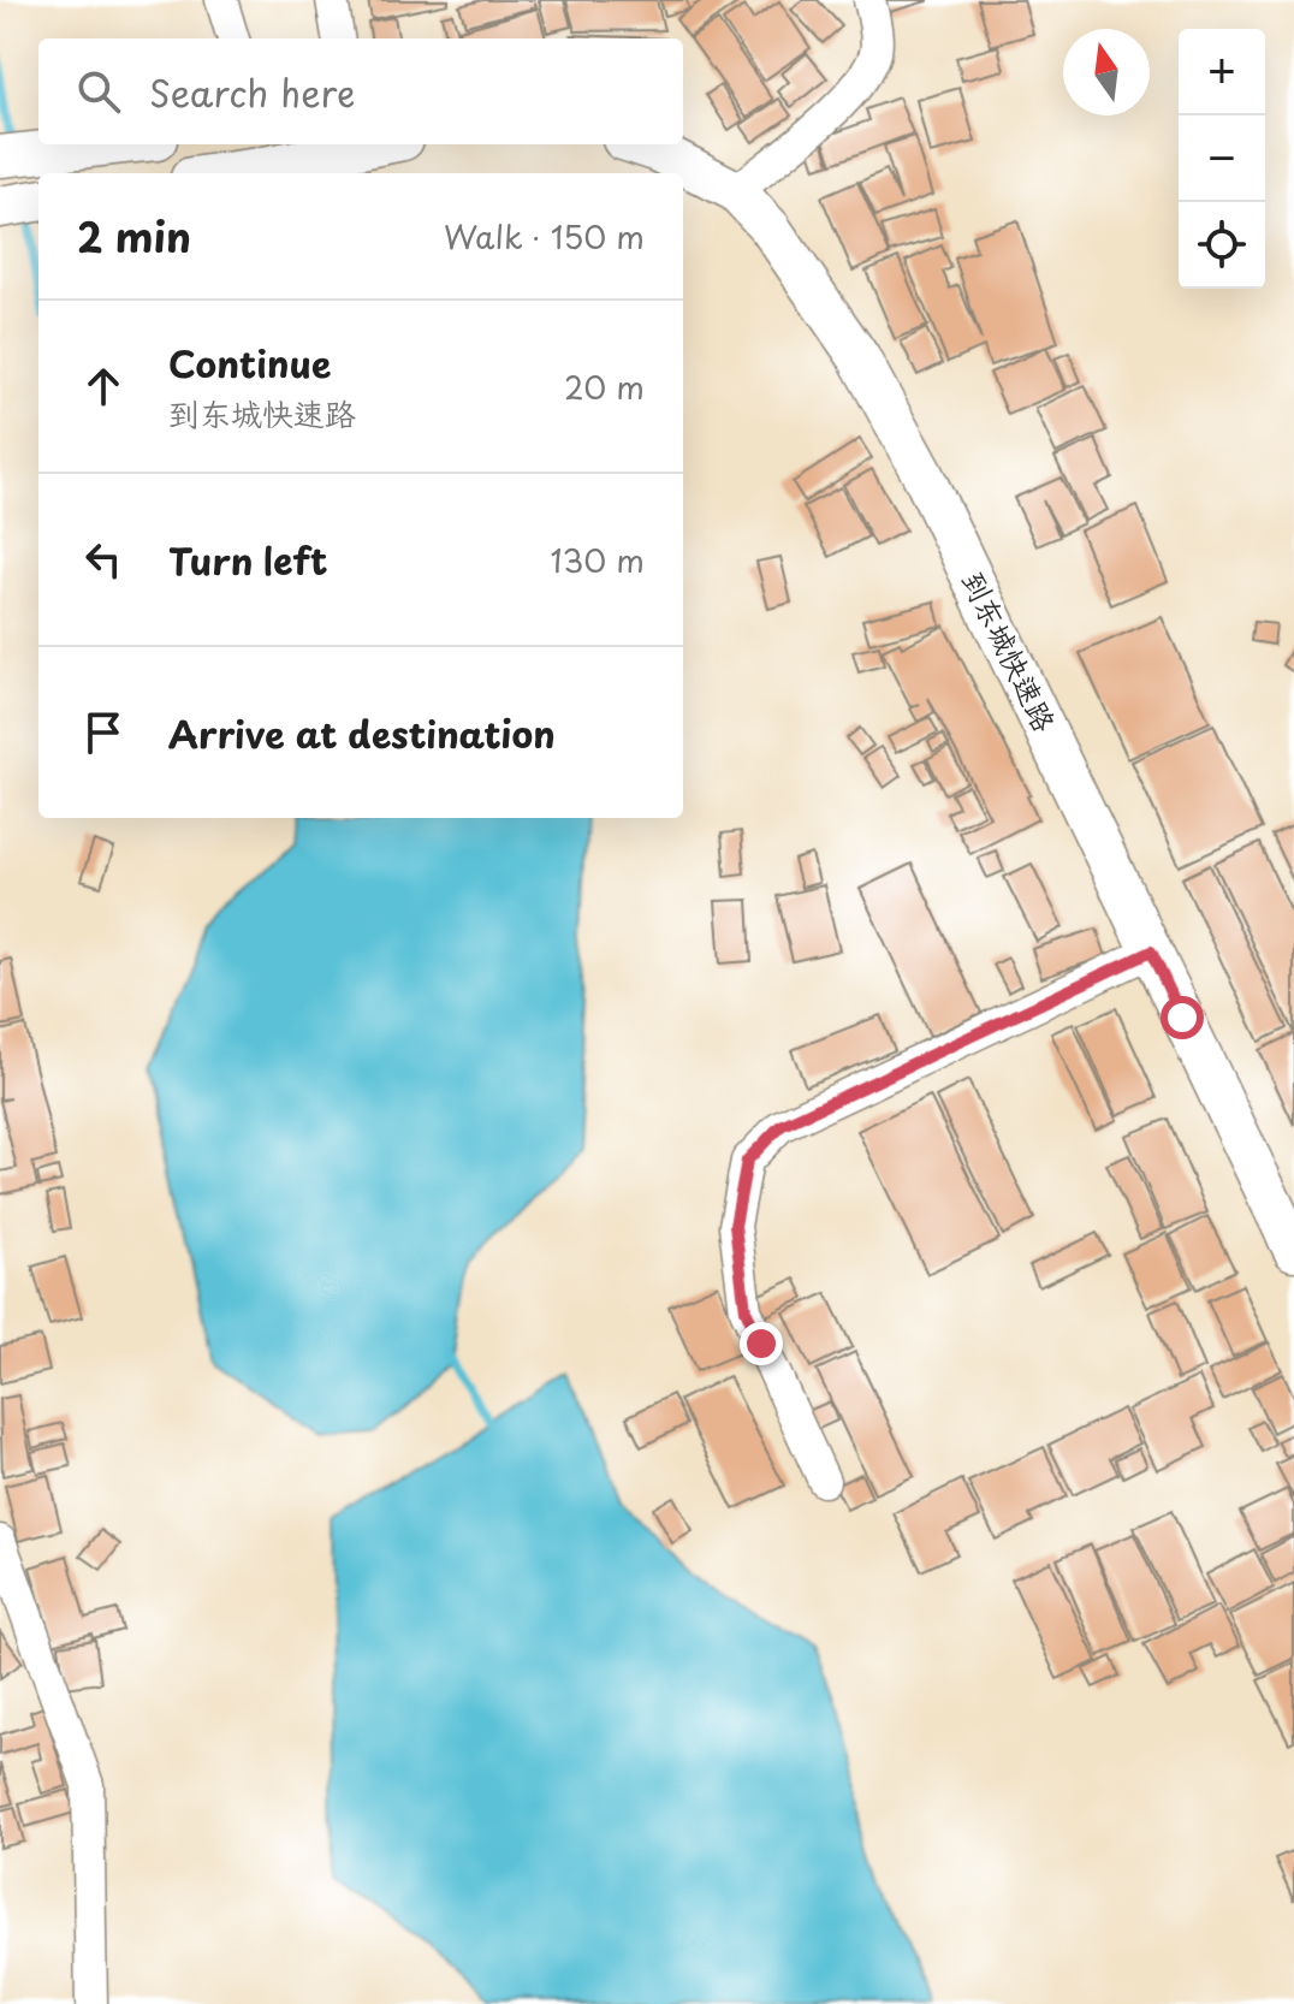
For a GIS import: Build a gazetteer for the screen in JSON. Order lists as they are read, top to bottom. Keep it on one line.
{"streets":{"main road":["到东城快速路"]},"north":"top","page":{"map_buttons":["+","−"],"search":"Search here","heading":["2 min","Walk · 150 m"],"list":[["Continue","到东城快速路","20 m"],["Turn left","130 m"],"Arrive at destination"]}}
